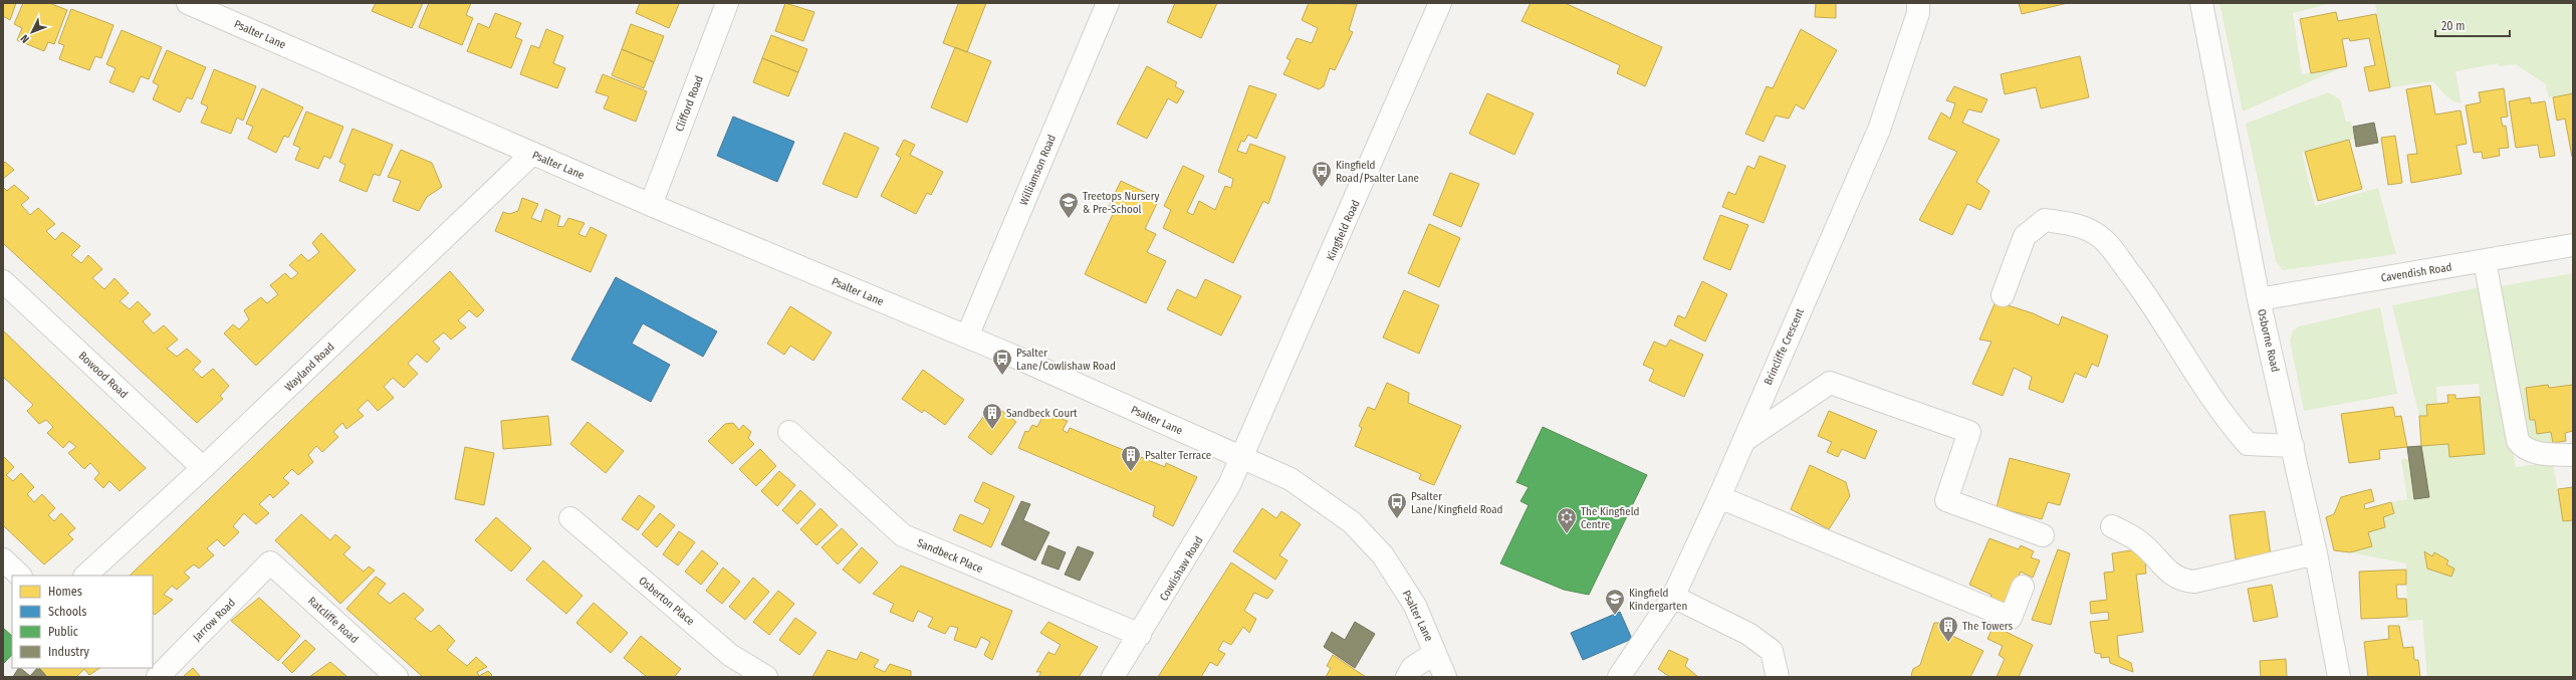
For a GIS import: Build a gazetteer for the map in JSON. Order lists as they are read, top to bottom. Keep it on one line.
{"streets":{"street":["Psalter Lane","Clifford Road","Williamson Road","Kingfield Road","Cavendish Road","Osborne Road","Brincliffe Crescent","Wayland Road","Bowood Road","Sandbeck Place","Cowlishaw Road","Osberton Place","Jarrow Road","Ratcliffe Road"]},"crossings":[["Psalter Lane","Clifford Road"],["Psalter Lane","Williamson Road"],["Psalter Lane","Kingfield Road"],["Psalter Lane","Wayland Road"],["Psalter Lane","Cowlishaw Road"],["Kingfield Road","Cowlishaw Road"],["Cavendish Road","Osborne Road"],["Wayland Road","Bowood Road"],["Sandbeck Place","Cowlishaw Road"],["Jarrow Road","Ratcliffe Road"]],"places":{"bus stop":["Kingfield Road/Psalter Lane","Psalter Lane/Cowlishaw Road","Psalter Lane/Kingfield Road"],"school or university":["Treetops Nursery & Pre-School","Kingfield Kindergarten"],"building":["Sandbeck Court","Psalter Terrace","The Towers"],"synagogue":["The Kingfield Centre"]},"legend":["Homes","Schools","Public","Industry"],"scale_bar":"20 m","north":"bottom left"}
